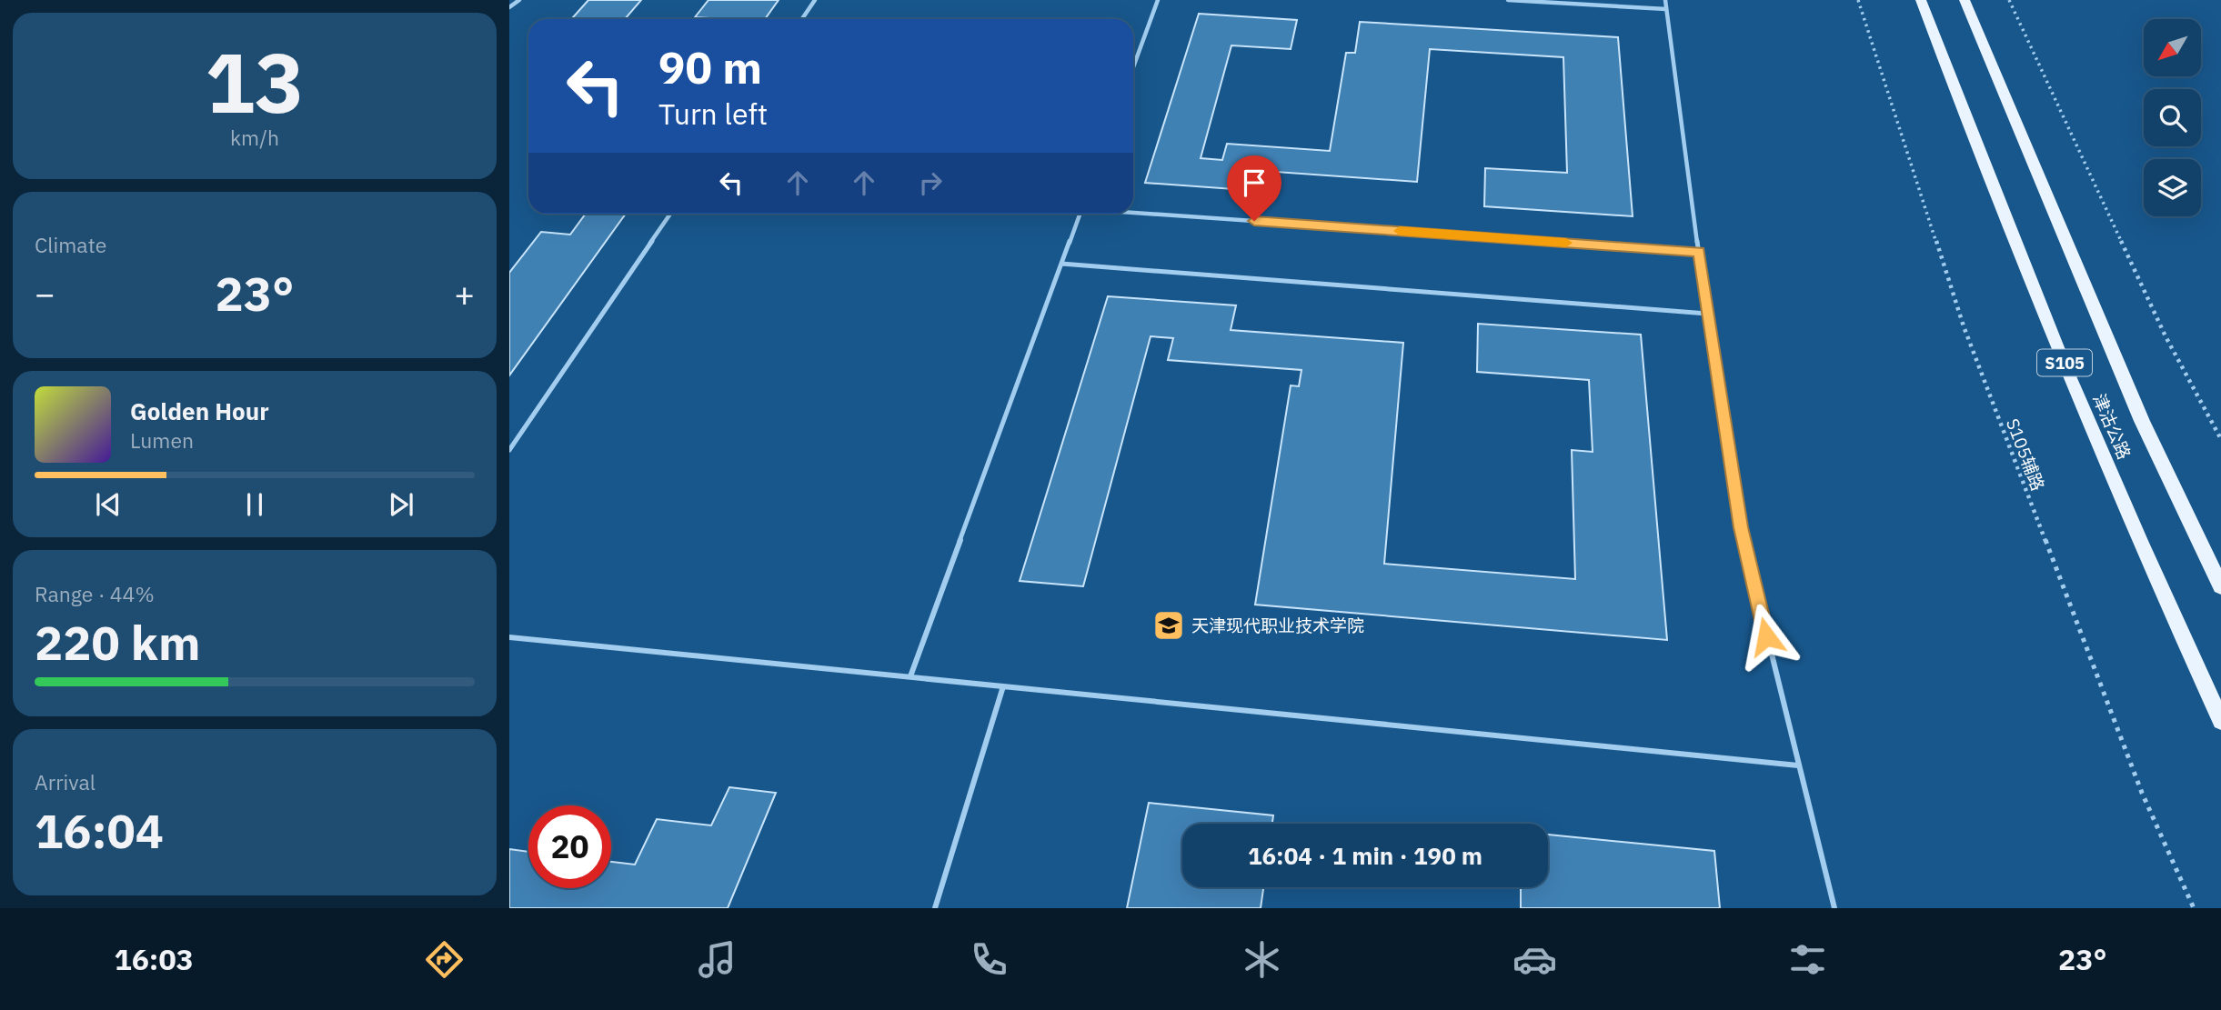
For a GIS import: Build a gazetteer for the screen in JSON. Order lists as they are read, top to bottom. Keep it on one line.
{"streets":{"main road":["S105","津沽公路"],"path":["S105辅路"]},"places":{"school or university":["天津现代职业技术学院"]},"north":"bottom left","page":{"tile":[["13","km/h"],"Climate",["Range · 44%","220 km"],["Arrival","16:04"]],"turn":["90 m","Turn left"],"heat":["−","23°","+"],"song":["Golden Hour","Lumen"],"limit":"20","trip":"16:04 · 1 min · 190 m","tabs":["16:03","23°"]}}
